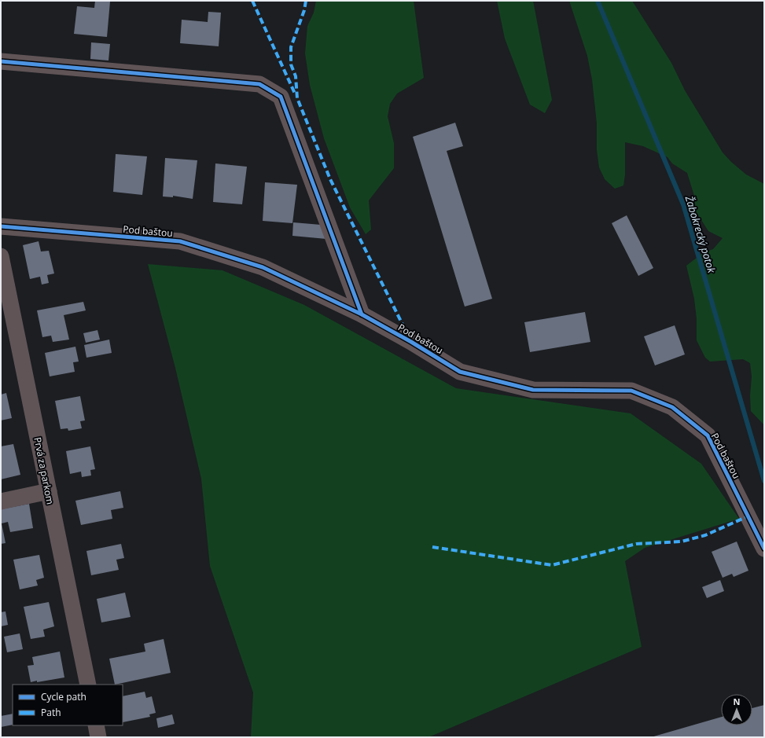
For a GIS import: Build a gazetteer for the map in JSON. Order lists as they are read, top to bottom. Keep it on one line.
{"streets":{"street":["Pod baštou","Prvá za parkom"]},"water":["Žabokrecký potok"],"legend":["Cycle path","Path"],"north":"top"}
